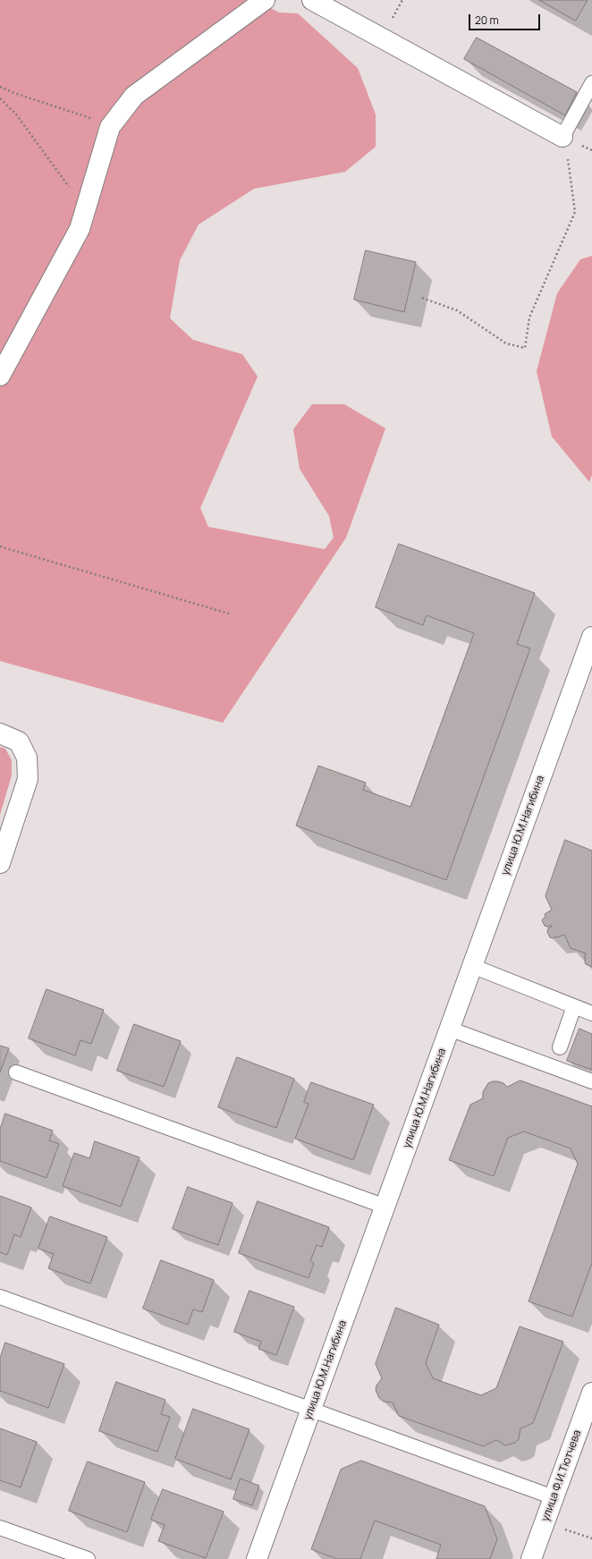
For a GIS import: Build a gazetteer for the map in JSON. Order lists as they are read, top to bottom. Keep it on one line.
{"streets":{"street":["улица Ю.М.Нагибина","улица Ф.И.Тютчева"]},"scale_bar":"20 m"}
